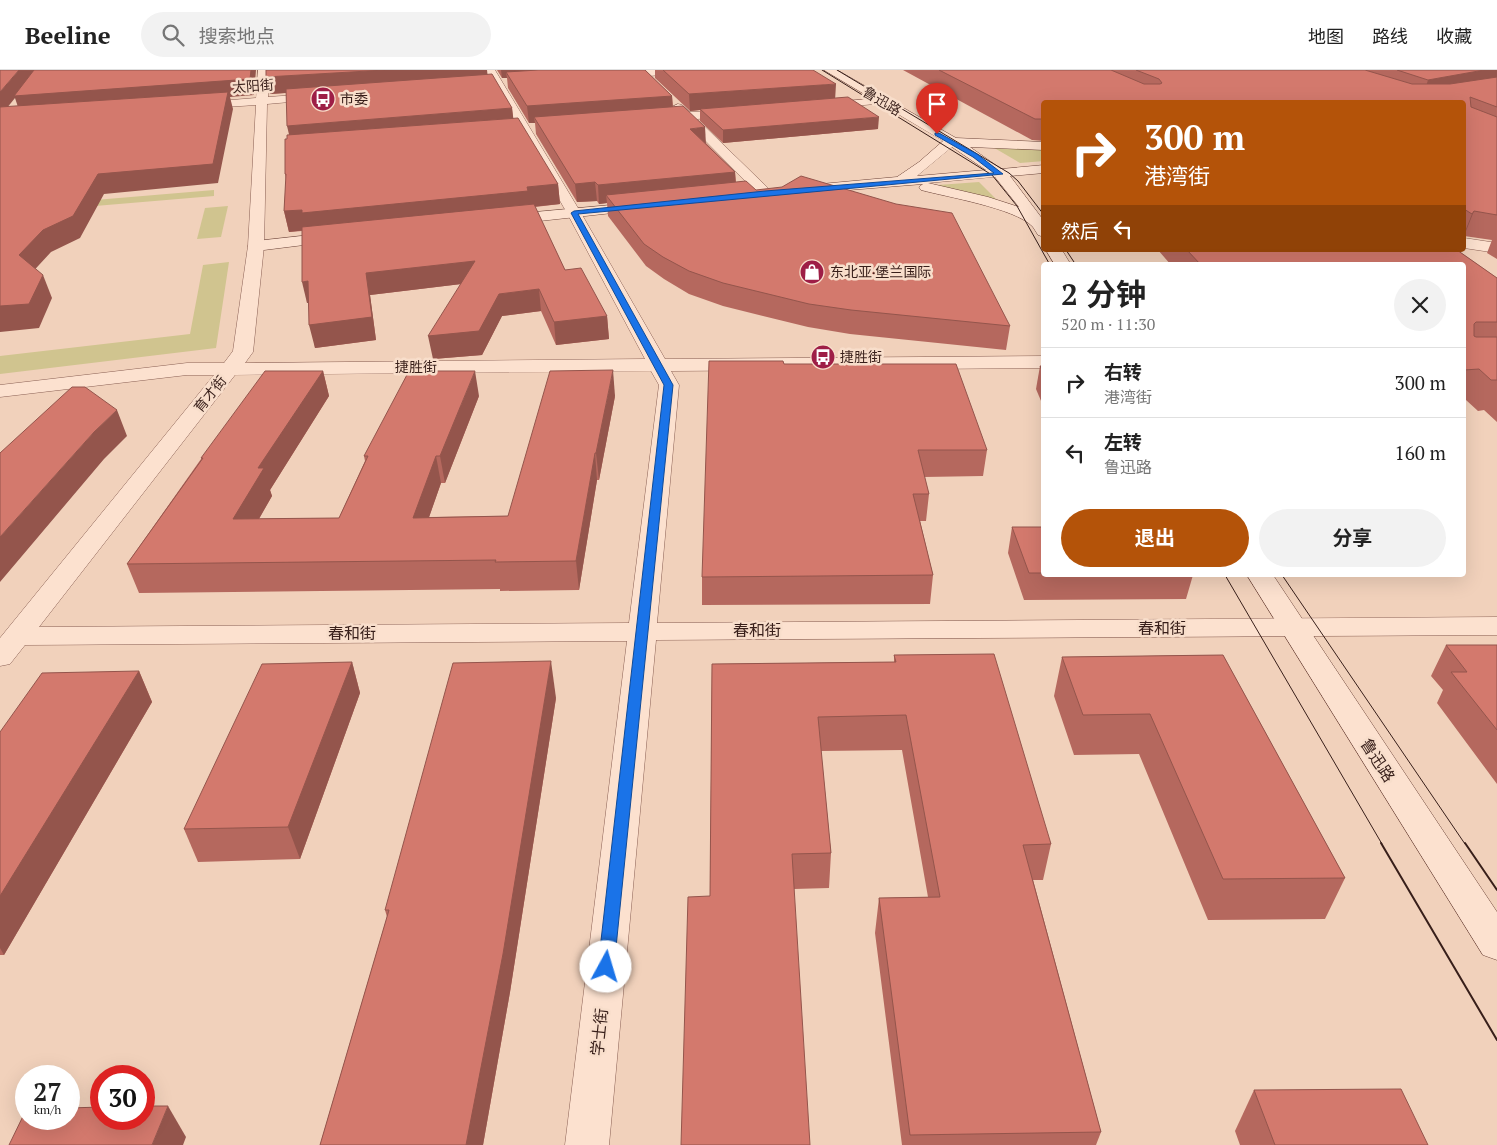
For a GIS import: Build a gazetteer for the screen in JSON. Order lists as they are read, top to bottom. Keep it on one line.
{"streets":{"street":["太阳街","鲁迅路","捷胜街","育才街","春和街","学士街"]},"crossings":[["太阳街","育才街"],["鲁迅路","春和街"],["捷胜街","育才街"],["捷胜街","学士街"],["育才街","春和街"],["春和街","学士街"]],"places":{"bus stop":["市委","捷胜街"],"shop":["东北亚·堡兰国际"]},"page":{"header":"Beeline","search":"搜索地点","nav":["地图","路线","收藏"],"turn":["300 m","港湾街"],"then":"然后","heading":["2 分钟","520 m · 11:30"],"list":[{"name":"右转","note":"港湾街","value":"300 m"},{"name":"左转","note":"鲁迅路","value":"160 m"}],"buttons":["退出","分享"],"speed":"27 km/h","limit":"30"}}
